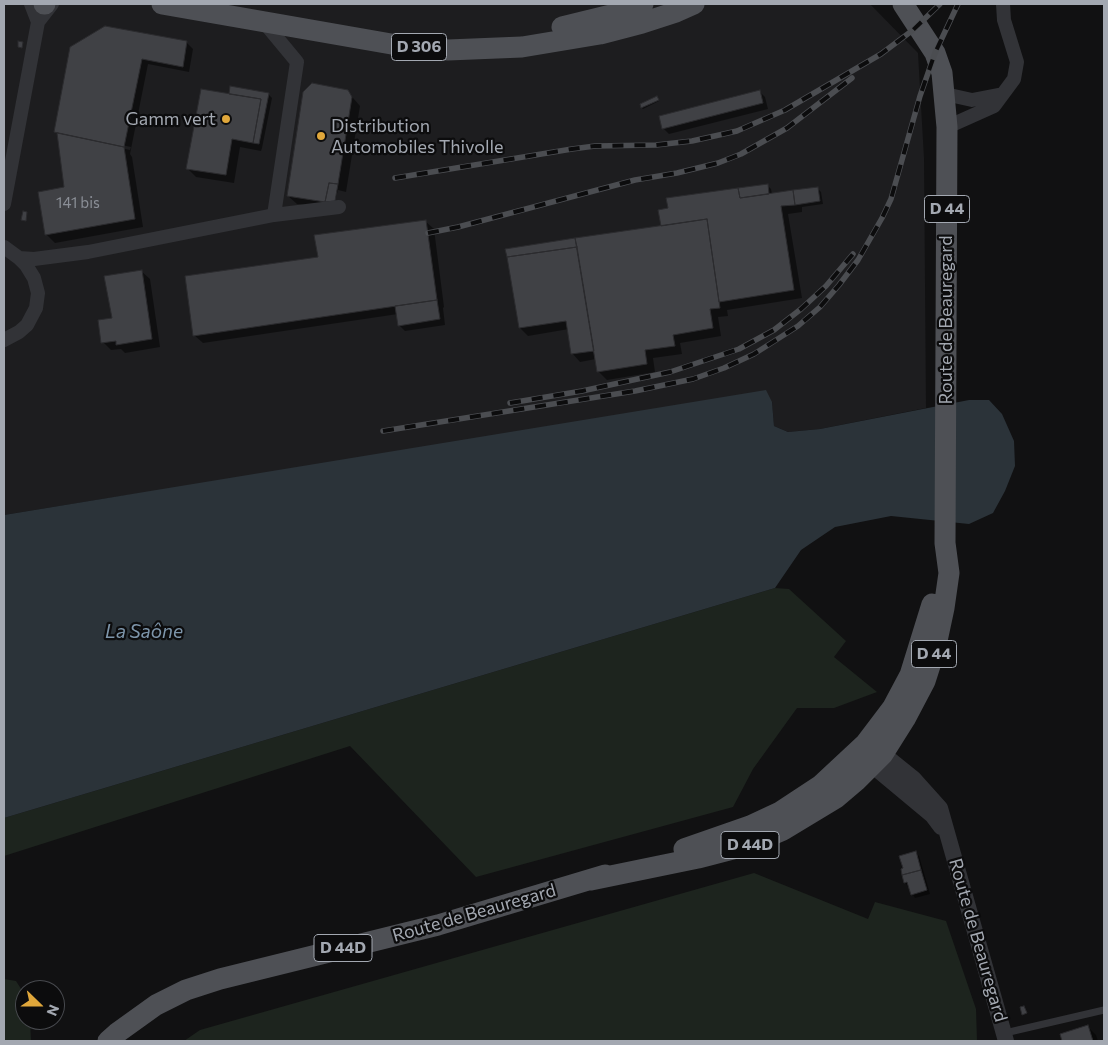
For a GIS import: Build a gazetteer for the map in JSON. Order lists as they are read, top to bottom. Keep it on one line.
{"streets":{"main road":["D 306","D 44","Route de Beauregard","D 44D"]},"crossings":[["Route de Beauregard","D 44D"]],"water":["La Saône"],"places":["Gamm vert","Distribution Automobiles Thivolle"],"house_numbers":["141 bis"],"north":"right"}
